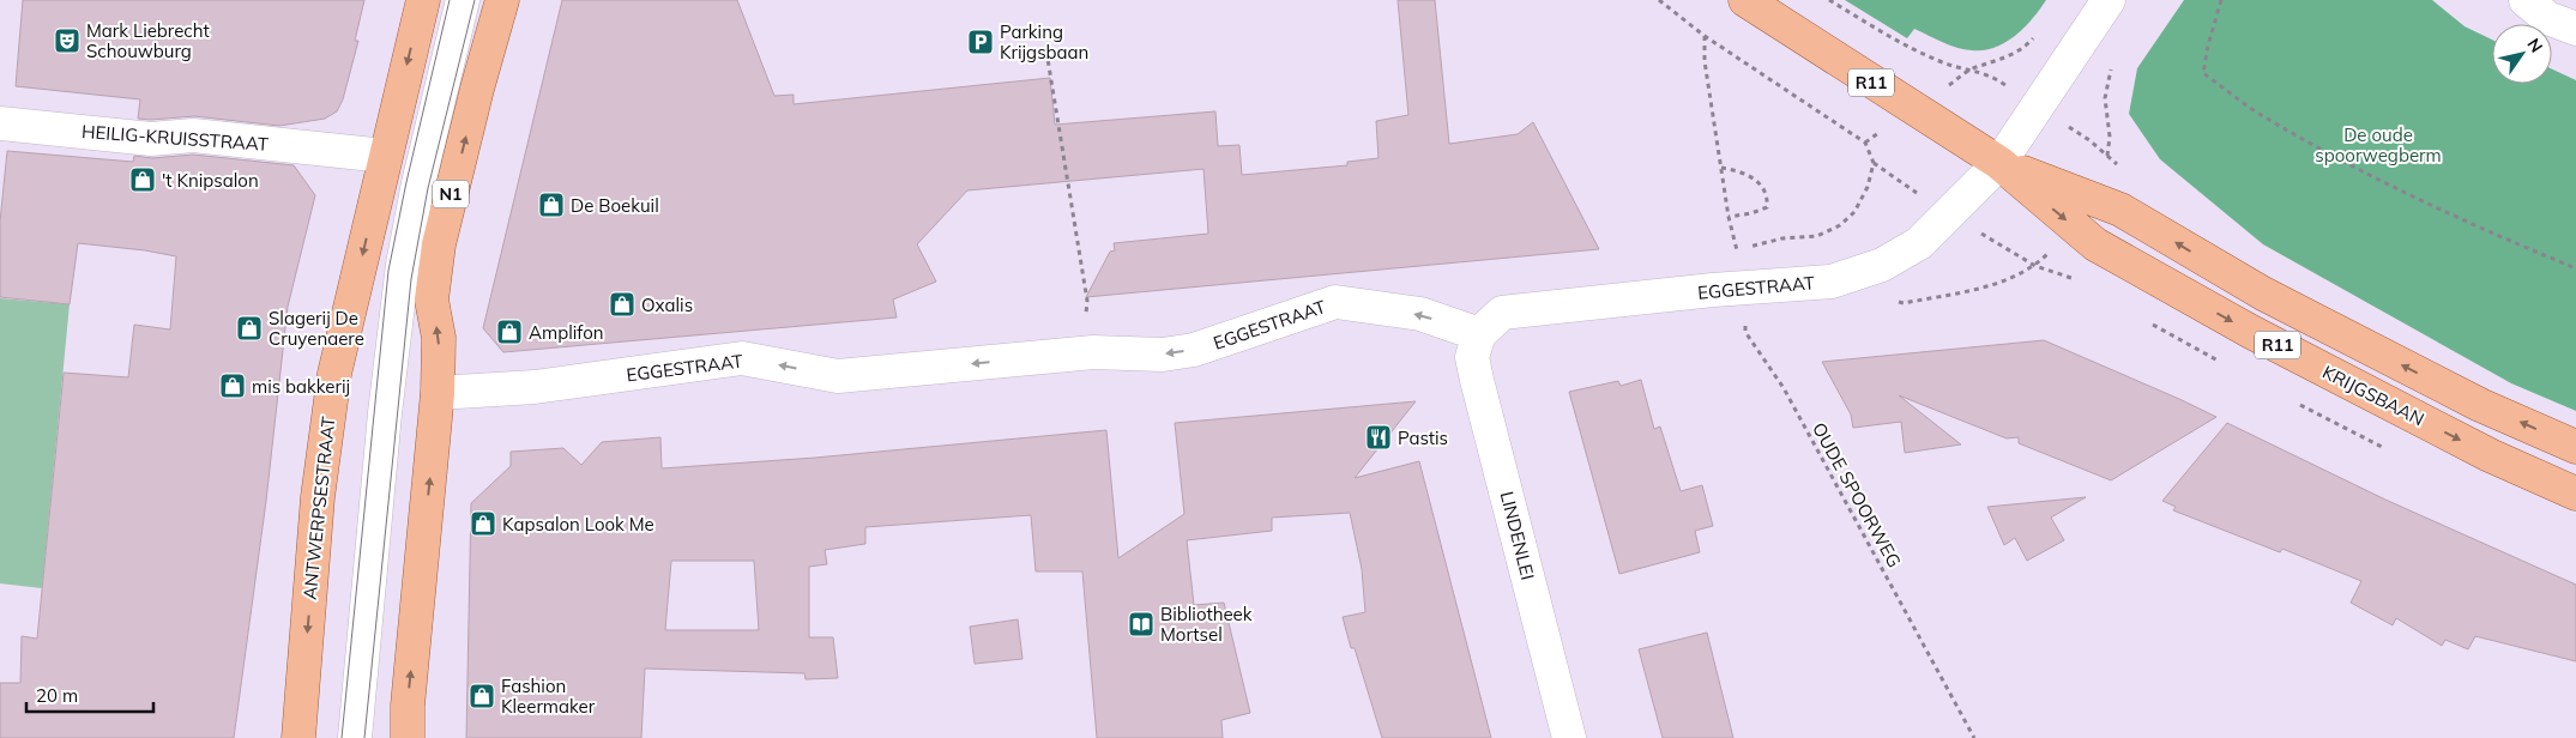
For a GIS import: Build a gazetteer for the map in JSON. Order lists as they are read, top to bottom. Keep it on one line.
{"streets":{"main road":["R11","N1","KRIJGSBAAN","ANTWERPSESTRAAT"],"street":["HEILIG-KRUISSTRAAT","EGGESTRAAT","LINDENLEI"],"path":["OUDE SPOORWEG"]},"crossings":[["HEILIG-KRUISSTRAAT","ANTWERPSESTRAAT"],["N1","EGGESTRAAT"],["EGGESTRAAT","KRIJGSBAAN"],["EGGESTRAAT","OUDE SPOORWEG"],["EGGESTRAAT","LINDENLEI"]],"one_way":["EGGESTRAAT"],"parks":["De oude spoorwegberm"],"places":{"theatre":["Mark Liebrecht Schouwburg"],"parking":["Parking Krijgsbaan"],"shop":["'t Knipsalon","De Boekuil","Oxalis","Slagerij De Cruyenaere","Amplifon","mis bakkerij","Kapsalon Look Me","Fashion Kleermaker"],"restaurant":["Pastis"],"library":["Bibliotheek Mortsel"]},"scale_bar":"20 m","north":"top right"}
